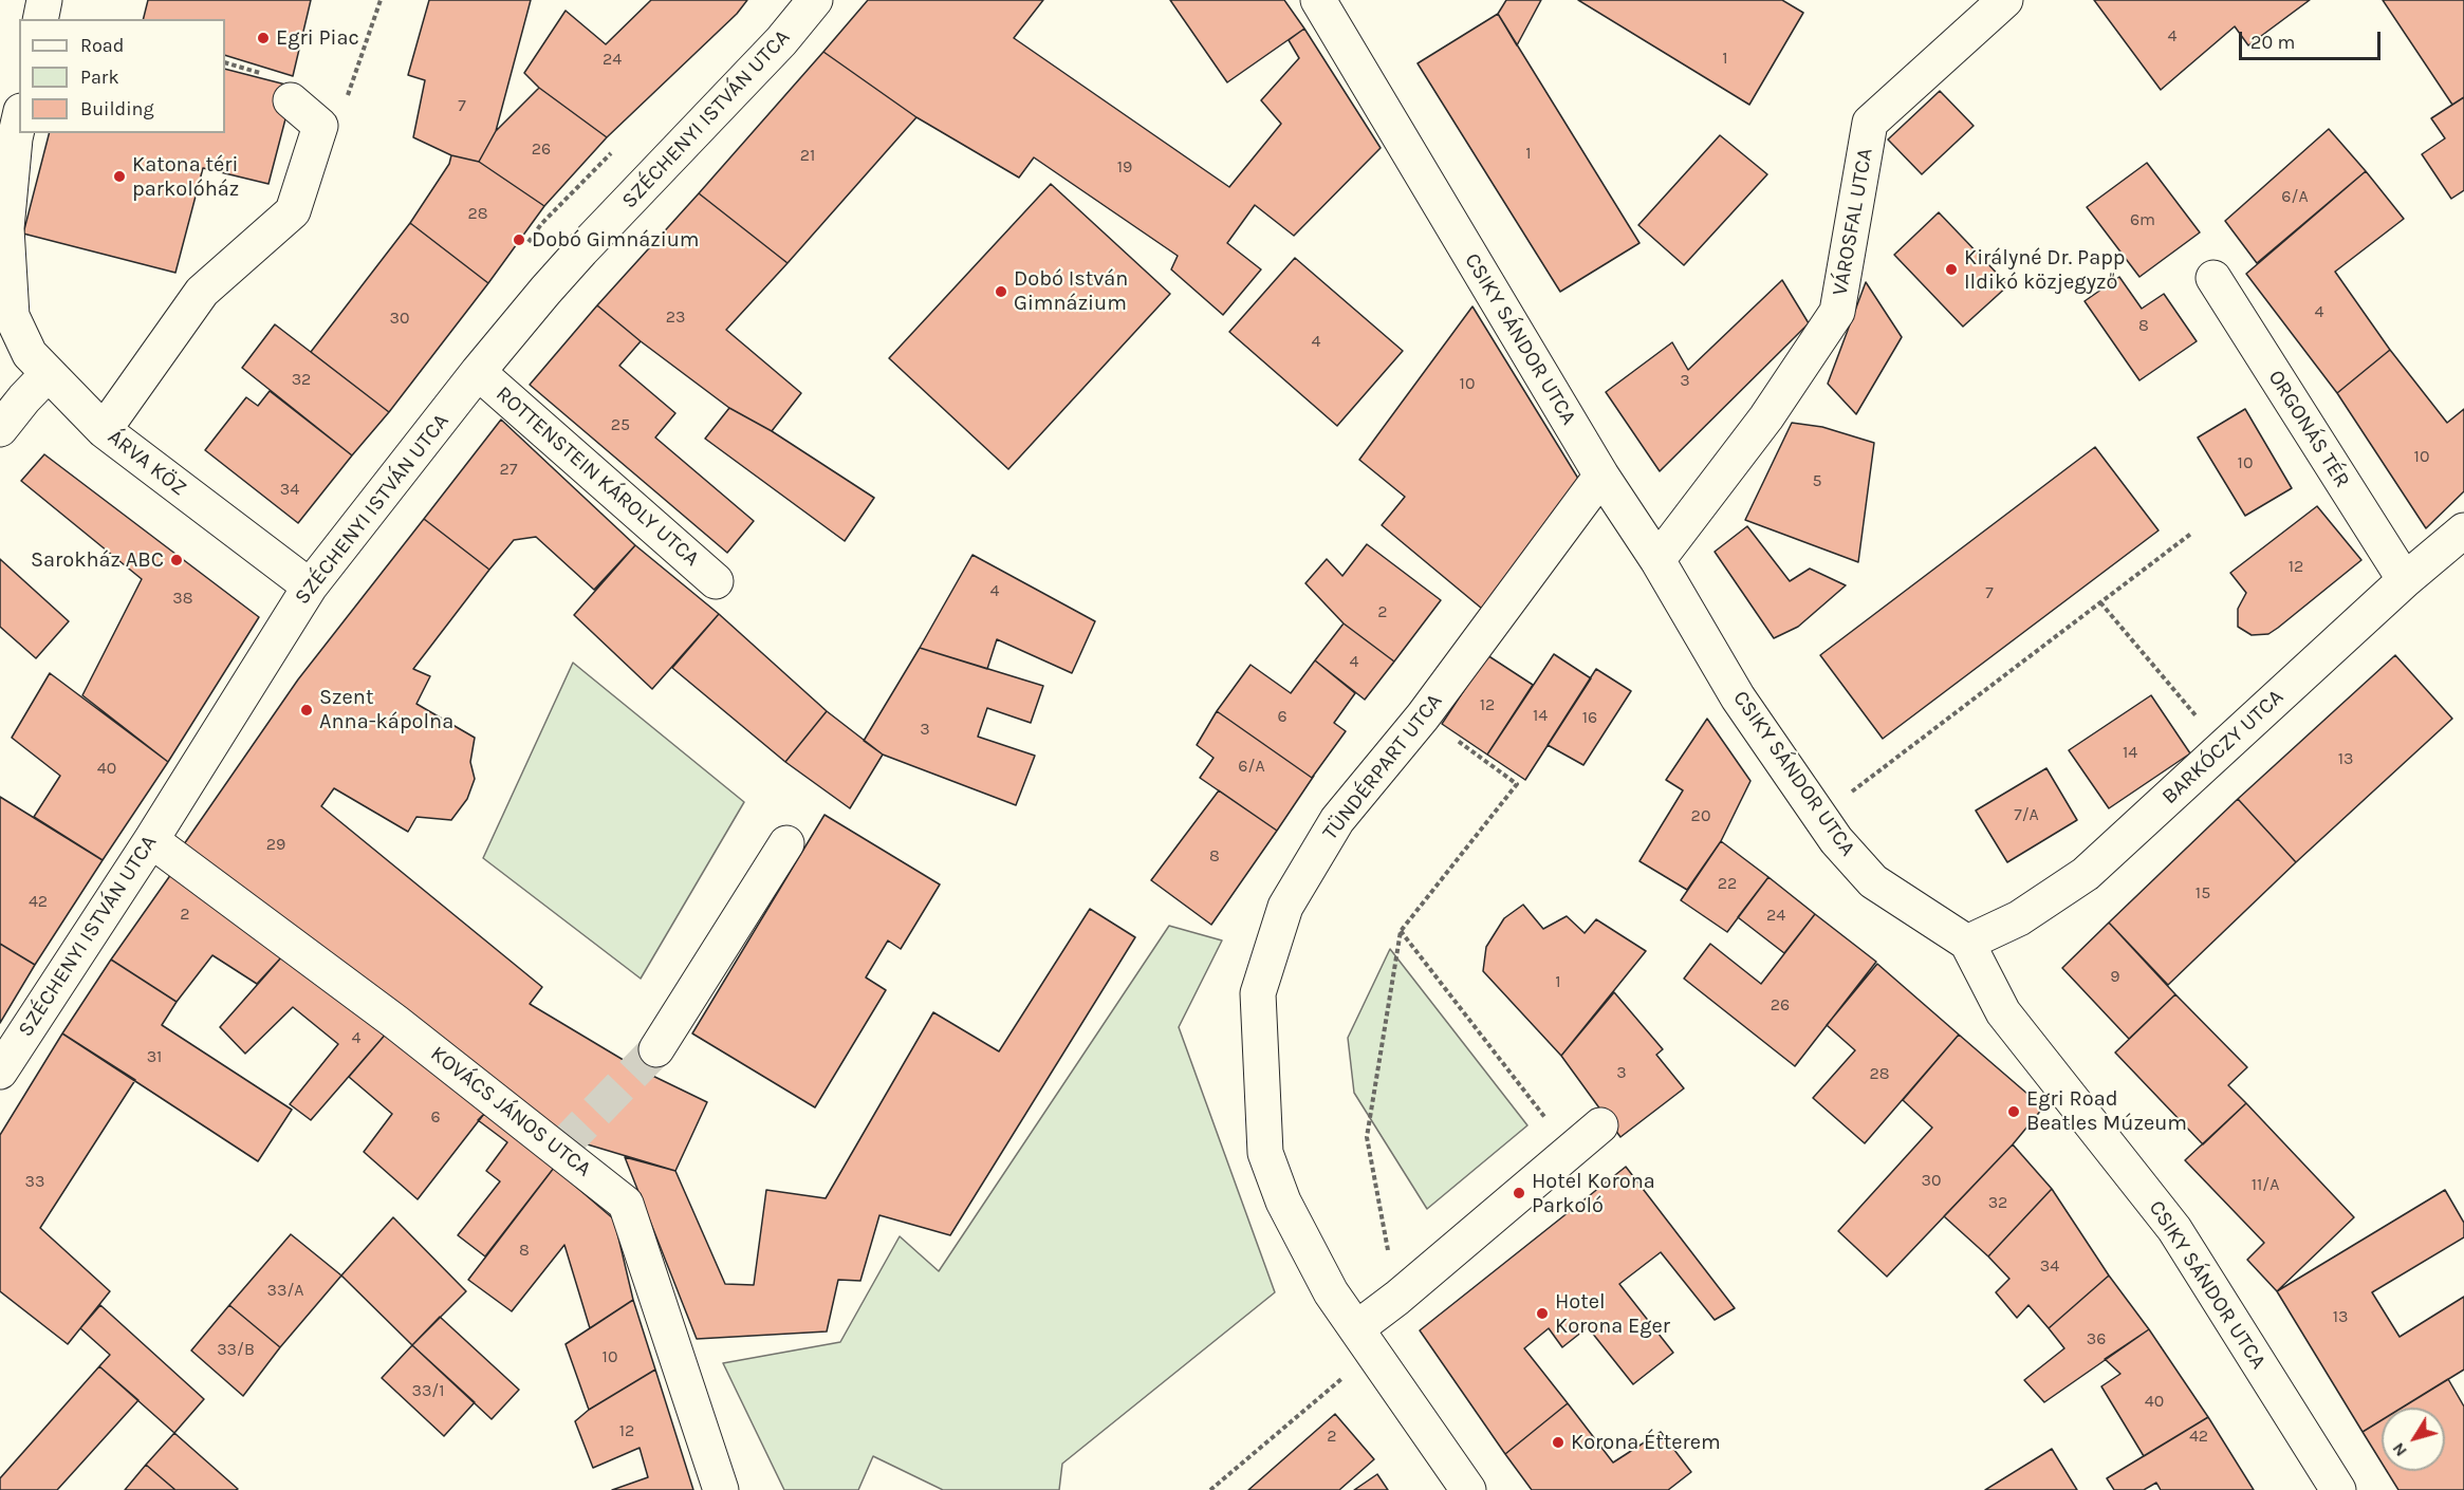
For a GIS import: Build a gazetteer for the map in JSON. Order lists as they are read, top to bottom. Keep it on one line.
{"streets":{"street":["SZÉCHENYI ISTVÁN UTCA","VÁROSFAL UTCA","CSIKY SÁNDOR UTCA","ORGONÁS TÉR","ÁRVA KÖZ","ROTTENSTEIN KÁROLY UTCA","BARKÓCZY UTCA","TÜNDÉRPART UTCA","KOVÁCS JÁNOS UTCA"]},"crossings":[["SZÉCHENYI ISTVÁN UTCA","ÁRVA KÖZ"],["SZÉCHENYI ISTVÁN UTCA","ROTTENSTEIN KÁROLY UTCA"],["SZÉCHENYI ISTVÁN UTCA","KOVÁCS JÁNOS UTCA"],["VÁROSFAL UTCA","CSIKY SÁNDOR UTCA"],["CSIKY SÁNDOR UTCA","BARKÓCZY UTCA"],["CSIKY SÁNDOR UTCA","TÜNDÉRPART UTCA"],["ORGONÁS TÉR","BARKÓCZY UTCA"]],"places":["Egri Piac","Katona téri parkolóház","Dobó Gimnázium","Királyné Dr. Papp Ildikó közjegyző","Dobó István Gimnázium","Sarokház ABC","Szent Anna-kápolna","Egri Road Beatles Múzeum","Hotel Korona Parkoló","Hotel Korona Eger","Korona Étterem"],"house_numbers":["4","1","24","7","26","1","21","19","6/A","28","6m","4","23","30","8","4","32","3","10","25","10","10","27","5","34","12","4","7","38","2","4","12","14","6","16","3","14","13","6/A","40","7/A","20","29","8","22","15","42","2","24","9","1","26","4","31","3","28","6","30","33","11/A","32","8","34","33/A","13","36","33/B","10","33/1","40","12","2","42"],"legend":["Road","Park","Building"],"scale_bar":"20 m","north":"bottom left"}
